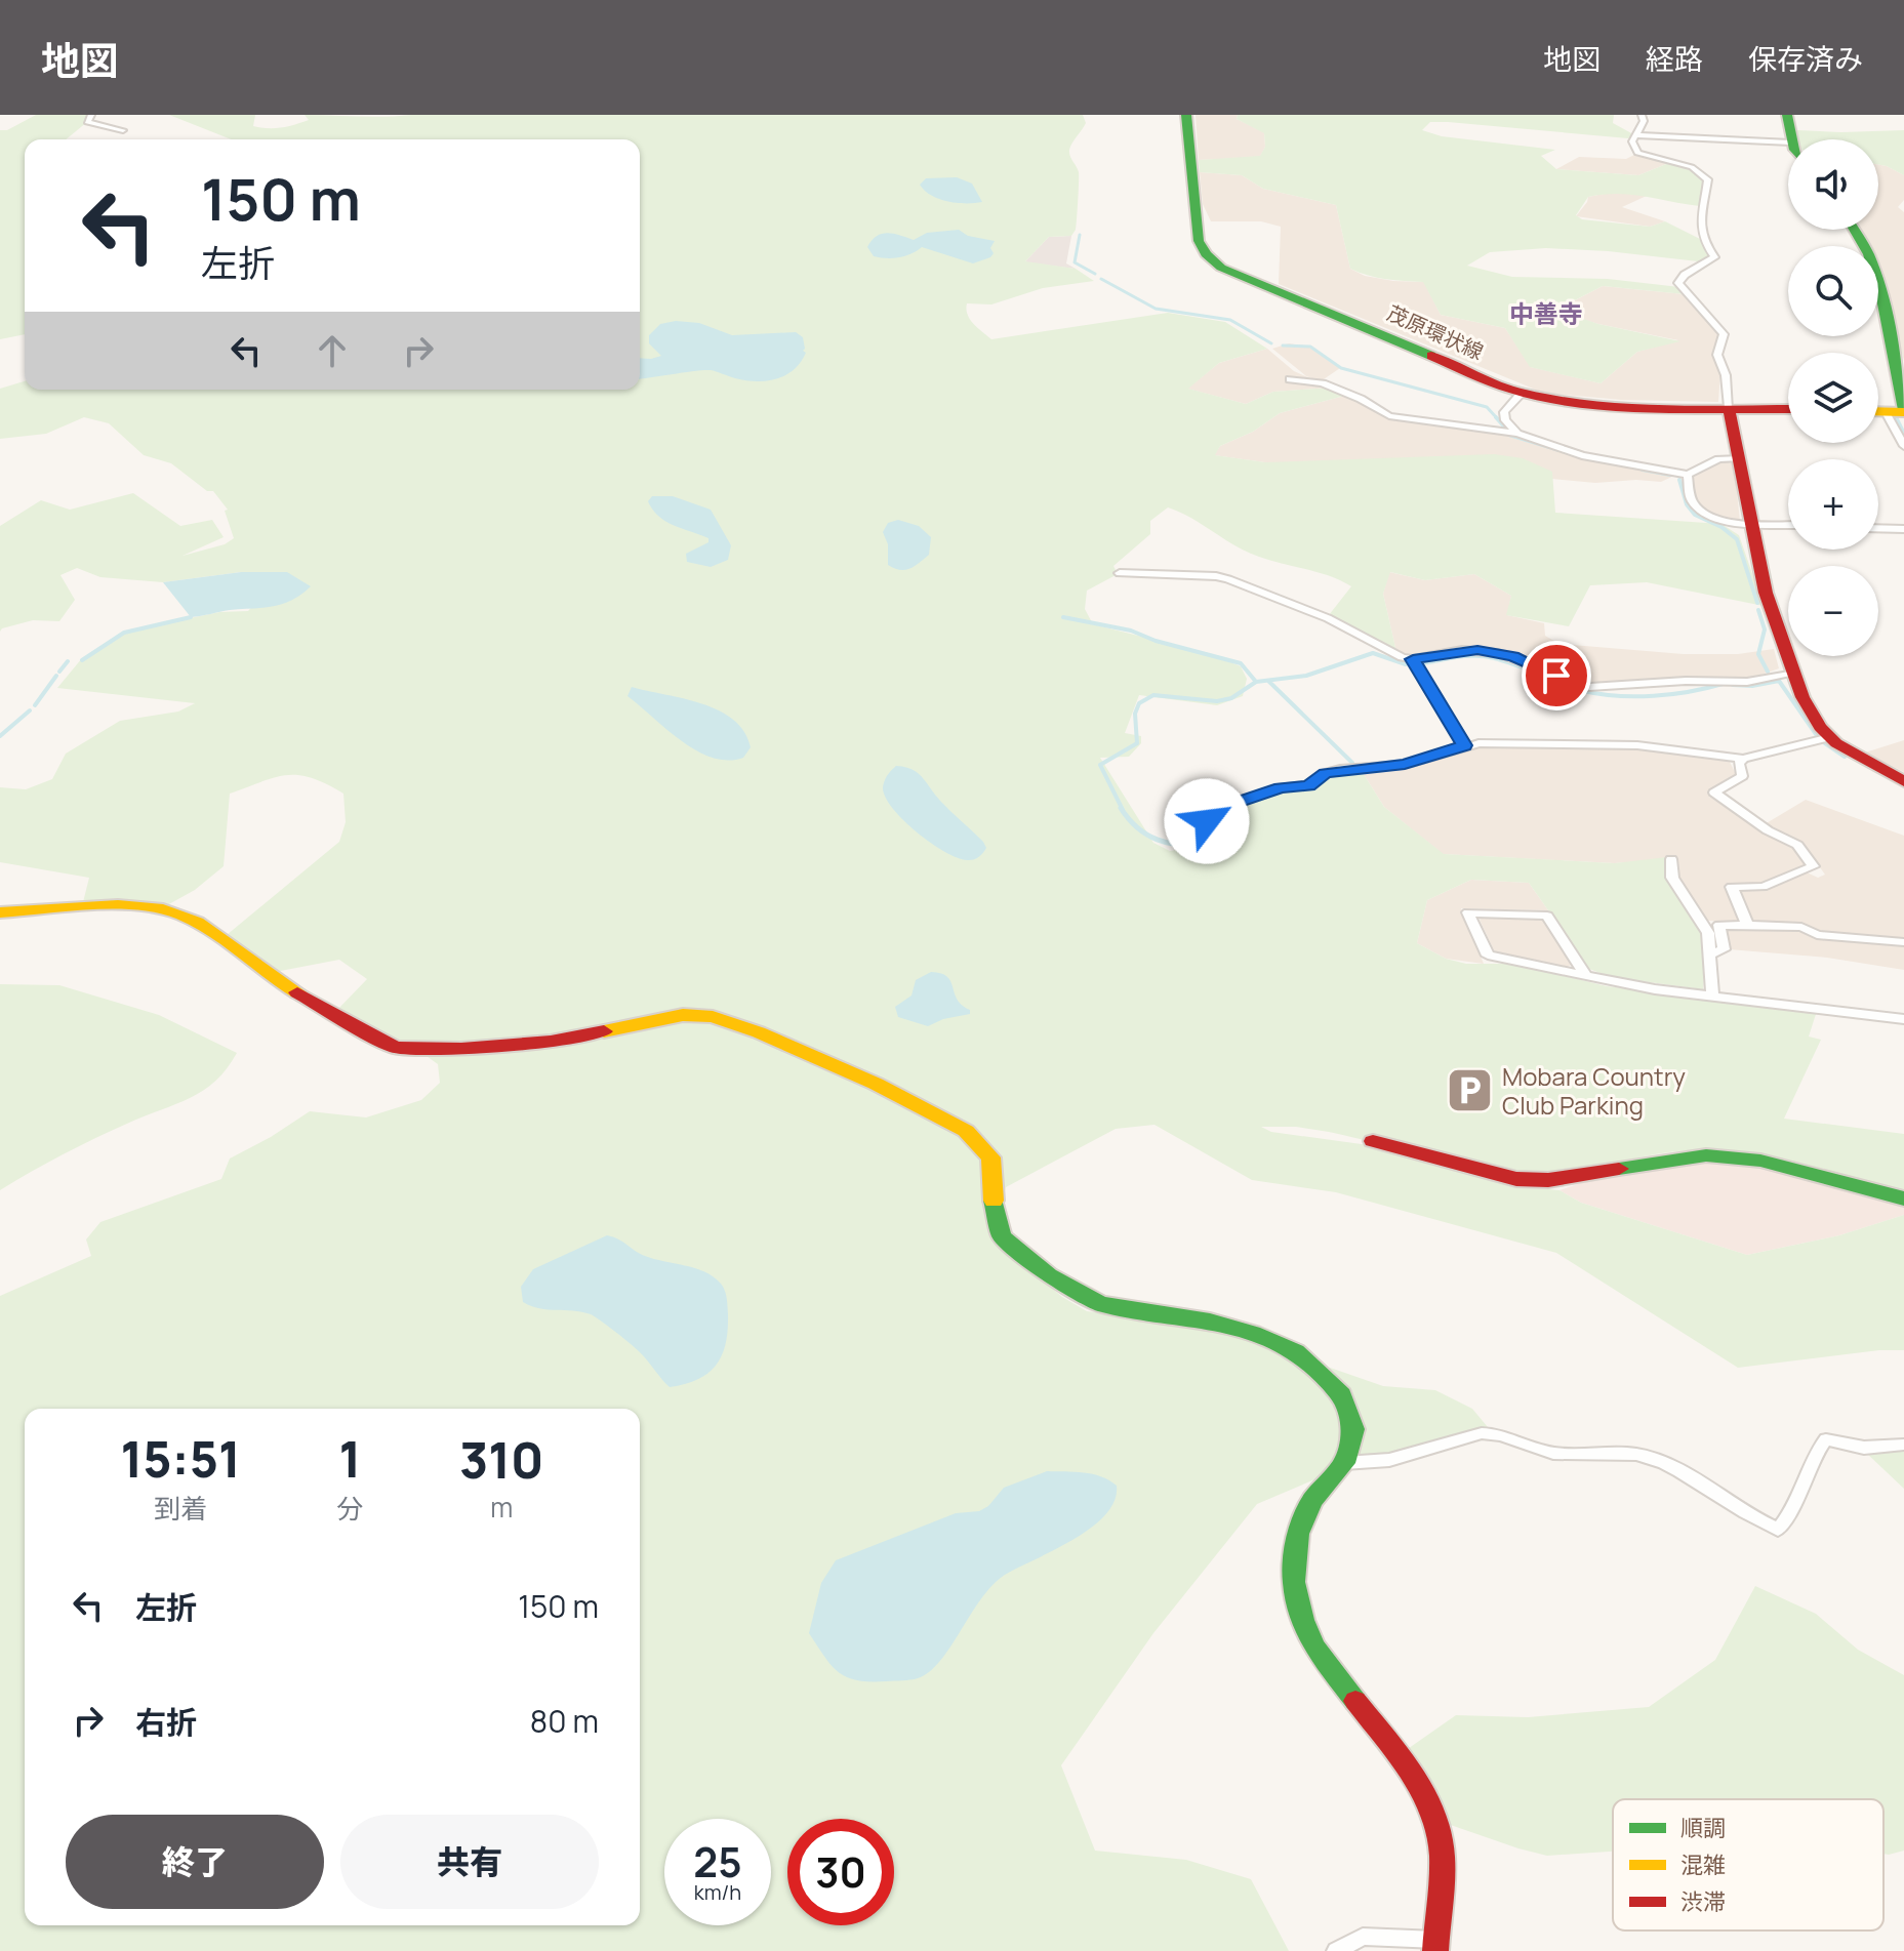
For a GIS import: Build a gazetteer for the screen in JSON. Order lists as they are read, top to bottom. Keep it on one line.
{"streets":{"street":["茂原環状線"]},"districts":["中善寺"],"places":{"parking":["Mobara Country Club Parking"]},"legend":["順調","混雑","渋滞"],"page":{"header":"地図","nav":["地図","経路","保存済み"],"map_buttons":["+","−"],"turn":["150 m","左折"],"eta":["15:51","到着","1","分","310","m"],"list":[{"name":"左折","value":"150 m"},{"name":"右折","value":"80 m"}],"buttons":["終了","共有"],"speed":"25 km/h","limit":"30"}}
